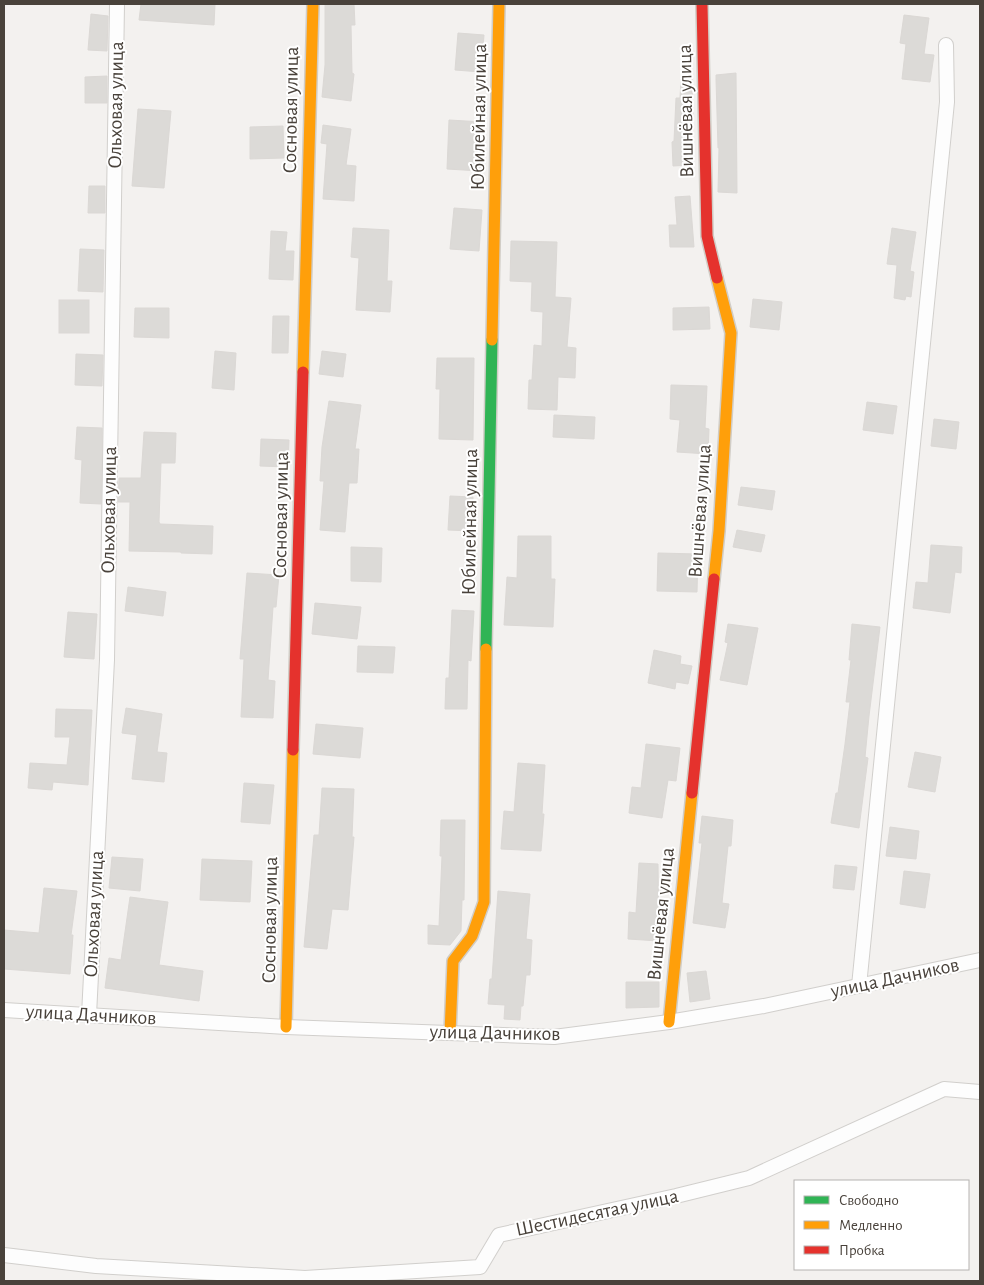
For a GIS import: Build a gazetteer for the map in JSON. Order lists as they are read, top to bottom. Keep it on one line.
{"streets":{"street":["Ольховая улица","Сосновая улица","Вишнёвая улица","Юбилейная улица","улица Дачников","Шестидесятая улица"]},"crossings":[["Ольховая улица","улица Дачников"],["Сосновая улица","улица Дачников"],["Вишнёвая улица","улица Дачников"],["Юбилейная улица","улица Дачников"]],"legend":["Свободно","Медленно","Пробка"]}
